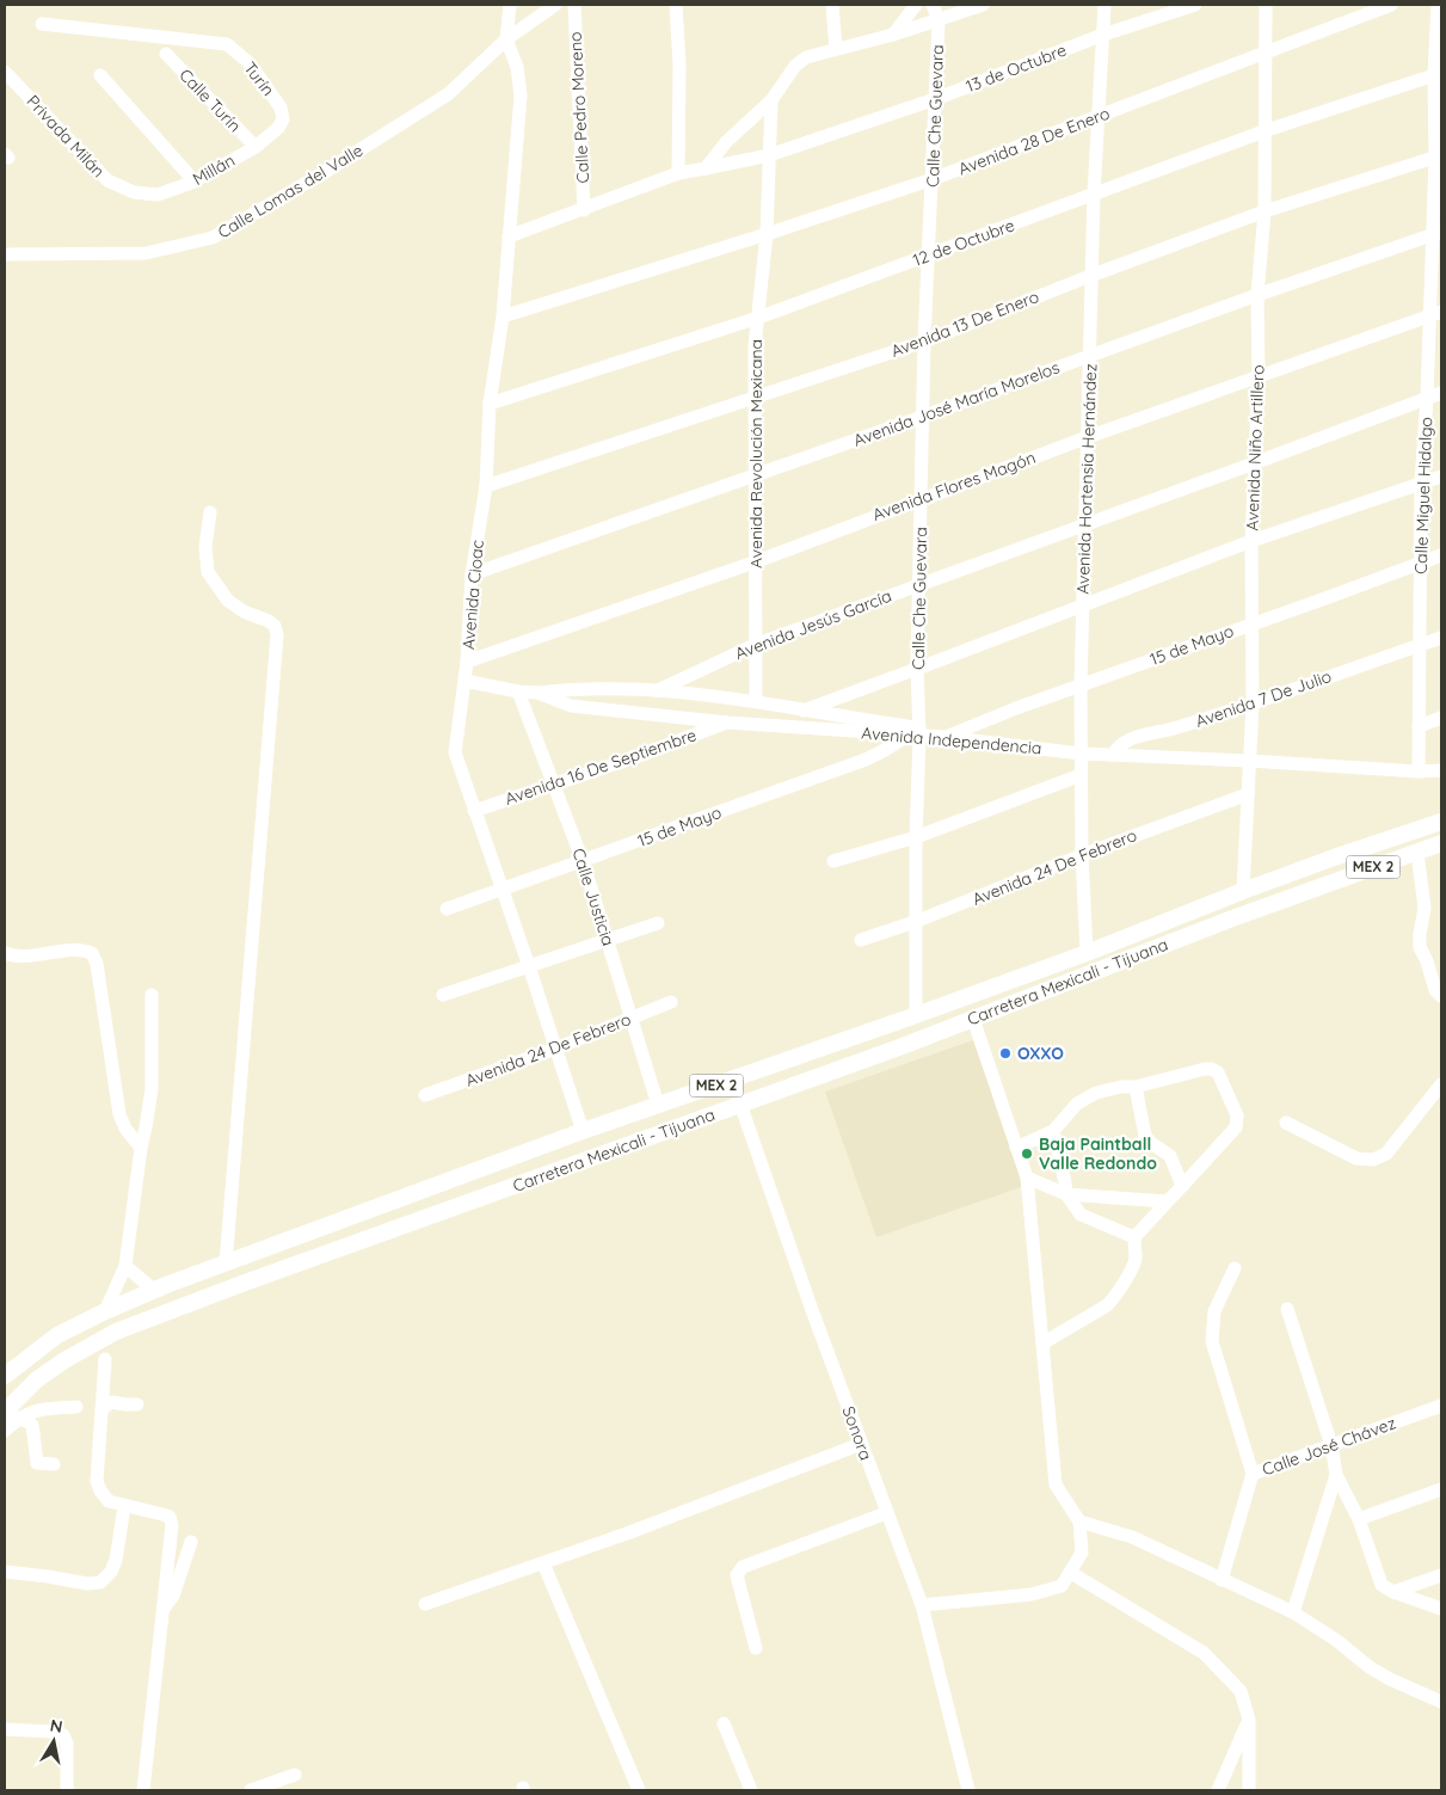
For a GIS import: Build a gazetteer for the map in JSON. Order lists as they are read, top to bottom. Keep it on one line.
{"streets":{"main road":["MEX 2","Carretera Mexicali - Tijuana"],"street":["13 de Octubre","Turín","Calle Turín","Calle Pedro Moreno","Calle Che Guevara","Privada Milán","Avenida 28 De Enero","Millán","Calle Lomas del Valle","12 de Octubre","Avenida 13 De Enero","Avenida José María Morelos","Avenida Niño Artillero","Avenida Revolución Mexicana","Avenida Hortensia Hernández","Avenida Flores Magón","Calle Miguel Hidalgo","Avenida Cioac","Avenida Jesús García","15 de Mayo","Avenida 7 De Julio","Avenida Independencia","Avenida 16 De Septiembre","Avenida 24 De Febrero","Calle Justicia","Sonora","Calle José Chávez"]},"crossings":[["13 de Octubre","Calle Che Guevara"],["13 de Octubre","Avenida Revolución Mexicana"],["13 de Octubre","Avenida Hortensia Hernández"],["Turín","Millán"],["Calle Turín","Millán"],["Calle Che Guevara","Avenida 28 De Enero"],["Calle Che Guevara","12 de Octubre"],["Calle Che Guevara","Avenida 13 De Enero"],["Calle Che Guevara","Avenida José María Morelos"],["Calle Che Guevara","Avenida Flores Magón"],["Calle Che Guevara","Avenida Jesús García"],["Calle Che Guevara","15 de Mayo"],["Calle Che Guevara","Avenida Independencia"],["Calle Che Guevara","Avenida 24 De Febrero"],["Calle Che Guevara","Carretera Mexicali - Tijuana"],["Privada Milán","Millán"],["Avenida 28 De Enero","Avenida Niño Artillero"],["Avenida 28 De Enero","Avenida Revolución Mexicana"],["Avenida 28 De Enero","Avenida Hortensia Hernández"],["Avenida 28 De Enero","Avenida Cioac"],["Calle Lomas del Valle","Avenida Cioac"],["12 de Octubre","Avenida Niño Artillero"],["12 de Octubre","Avenida Revolución Mexicana"],["12 de Octubre","Avenida Hortensia Hernández"],["12 de Octubre","Calle Miguel Hidalgo"],["12 de Octubre","Avenida Cioac"],["Avenida 13 De Enero","Avenida Niño Artillero"],["Avenida 13 De Enero","Avenida Revolución Mexicana"],["Avenida 13 De Enero","Avenida Hortensia Hernández"],["Avenida 13 De Enero","Calle Miguel Hidalgo"],["Avenida 13 De Enero","Avenida Cioac"],["Avenida José María Morelos","Avenida Niño Artillero"],["Avenida José María Morelos","Avenida Revolución Mexicana"],["Avenida José María Morelos","Avenida Hortensia Hernández"],["Avenida José María Morelos","Calle Miguel Hidalgo"],["Avenida José María Morelos","Avenida Cioac"],["Avenida Niño Artillero","Avenida Flores Magón"],["Avenida Niño Artillero","Avenida Jesús García"],["Avenida Niño Artillero","15 de Mayo"],["Avenida Niño Artillero","Avenida 7 De Julio"],["Avenida Niño Artillero","Avenida Independencia"],["Avenida Niño Artillero","Avenida 24 De Febrero"],["Avenida Niño Artillero","Carretera Mexicali - Tijuana"],["Avenida Revolución Mexicana","Avenida Flores Magón"],["Avenida Revolución Mexicana","Avenida Jesús García"],["Avenida Hortensia Hernández","Avenida Flores Magón"],["Avenida Hortensia Hernández","Avenida Jesús García"],["Avenida Hortensia Hernández","15 de Mayo"],["Avenida Hortensia Hernández","Avenida Independencia"],["Avenida Hortensia Hernández","Avenida 24 De Febrero"],["Avenida Hortensia Hernández","Carretera Mexicali - Tijuana"],["Avenida Flores Magón","Calle Miguel Hidalgo"],["Avenida Flores Magón","Avenida Cioac"],["Calle Miguel Hidalgo","Avenida Jesús García"],["Calle Miguel Hidalgo","15 de Mayo"],["Calle Miguel Hidalgo","Avenida 7 De Julio"],["Calle Miguel Hidalgo","Avenida Independencia"],["Avenida Cioac","15 de Mayo"],["Avenida Cioac","Avenida Independencia"],["Avenida Cioac","Avenida 16 De Septiembre"],["Avenida Cioac","Avenida 24 De Febrero"],["Avenida Cioac","Carretera Mexicali - Tijuana"],["15 de Mayo","Avenida Independencia"],["15 de Mayo","Calle Justicia"],["Avenida 7 De Julio","Avenida Independencia"],["Avenida Independencia","Avenida 16 De Septiembre"],["Avenida Independencia","Calle Justicia"],["Avenida 16 De Septiembre","Calle Justicia"],["Avenida 24 De Febrero","Calle Justicia"],["Calle Justicia","Carretera Mexicali - Tijuana"],["Carretera Mexicali - Tijuana","Sonora"]],"places":["OXXO","Baja Paintball Valle Redondo"],"north":"top"}
